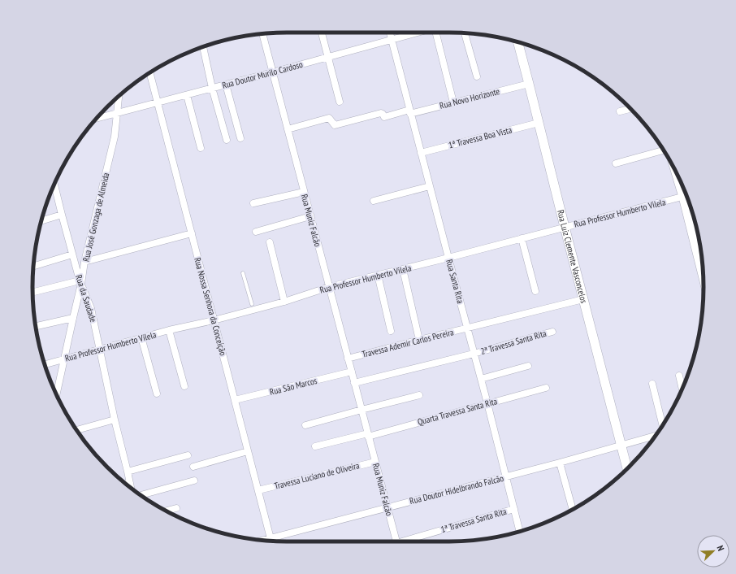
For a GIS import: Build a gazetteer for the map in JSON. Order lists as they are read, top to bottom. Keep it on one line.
{"streets":{"street":["Rua Doutor Murilo Cardoso","Rua Novo Horizonte","1ª Travessa Boa Vista","Rua Professor Humberto Vilela","Rua José Gonzaga de Almeida","Rua Muniz Falcão","Rua Luiz Clemente Vasconcelos","Rua Santa Rita","Rua da Saudade","Rua Nossa Senhora da Conceição","2ª Travessa Santa Rita","Travessa Ademir Carlos Pereira","Rua São Marcos","Quarta Travessa Santa Rita","Travessa Luciano de Oliveira","Rua Doutor Hidelbrando Falcão","1ª Travessa Santa Rita"]},"crossings":[["Rua Doutor Murilo Cardoso","Rua José Gonzaga de Almeida"],["Rua Doutor Murilo Cardoso","Rua Muniz Falcão"],["Rua Doutor Murilo Cardoso","Rua Santa Rita"],["Rua Doutor Murilo Cardoso","Rua Nossa Senhora da Conceição"],["Rua Novo Horizonte","Rua Muniz Falcão"],["Rua Novo Horizonte","Rua Luiz Clemente Vasconcelos"],["Rua Novo Horizonte","Rua Santa Rita"],["1ª Travessa Boa Vista","Rua Luiz Clemente Vasconcelos"],["1ª Travessa Boa Vista","Rua Santa Rita"],["Rua Professor Humberto Vilela","Rua José Gonzaga de Almeida"],["Rua Professor Humberto Vilela","Rua Muniz Falcão"],["Rua Professor Humberto Vilela","Rua Luiz Clemente Vasconcelos"],["Rua Professor Humberto Vilela","Rua Santa Rita"],["Rua Professor Humberto Vilela","Rua da Saudade"],["Rua Professor Humberto Vilela","Rua Nossa Senhora da Conceição"],["Rua José Gonzaga de Almeida","Rua da Saudade"],["Rua Muniz Falcão","2ª Travessa Santa Rita"],["Rua Muniz Falcão","Travessa Ademir Carlos Pereira"],["Rua Muniz Falcão","Rua São Marcos"],["Rua Muniz Falcão","Quarta Travessa Santa Rita"],["Rua Muniz Falcão","Travessa Luciano de Oliveira"],["Rua Muniz Falcão","Rua Doutor Hidelbrando Falcão"],["Rua Luiz Clemente Vasconcelos","Rua Doutor Hidelbrando Falcão"],["Rua Santa Rita","2ª Travessa Santa Rita"],["Rua Santa Rita","Travessa Ademir Carlos Pereira"],["Rua Santa Rita","Quarta Travessa Santa Rita"],["Rua Santa Rita","Rua Doutor Hidelbrando Falcão"],["Rua Santa Rita","1ª Travessa Santa Rita"],["Rua Nossa Senhora da Conceição","Rua São Marcos"],["Rua Nossa Senhora da Conceição","Travessa Luciano de Oliveira"],["Rua Nossa Senhora da Conceição","Rua Doutor Hidelbrando Falcão"]],"north":"top right"}
